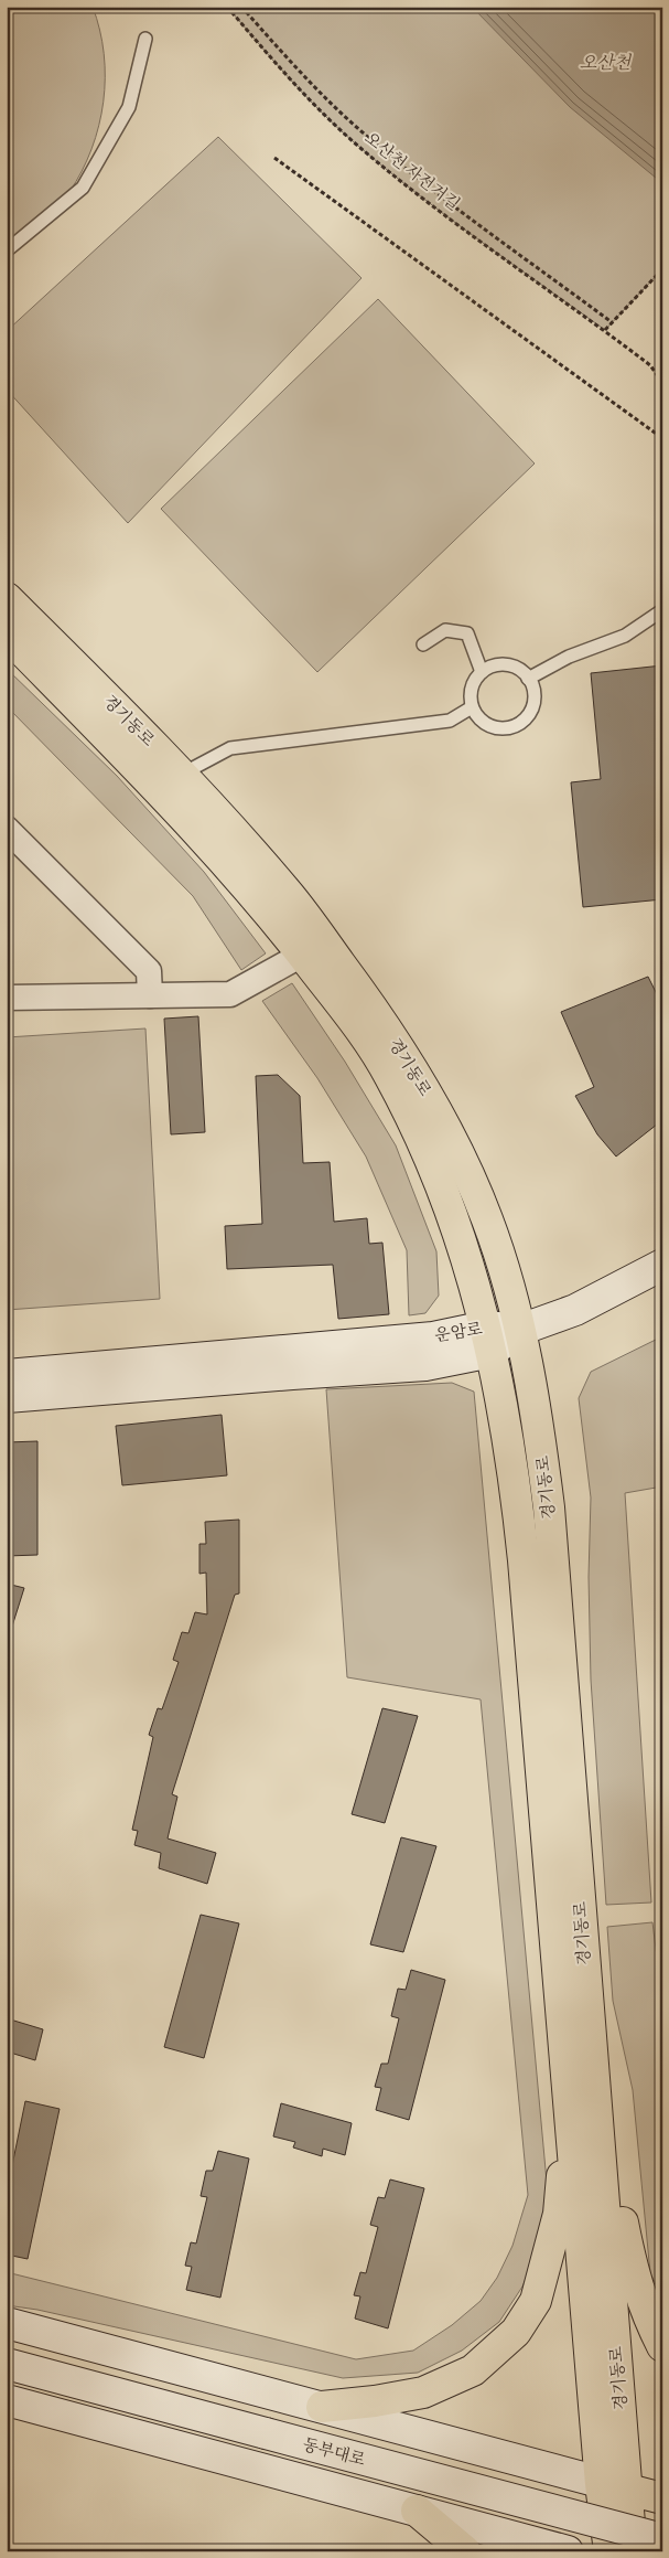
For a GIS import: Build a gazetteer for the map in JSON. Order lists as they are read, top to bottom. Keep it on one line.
{"streets":{"main road":["경기동로","운암로","동부대로"],"path":["오산천 자전거길"]},"crossings":[["경기동로","운암로"]],"water":["오산천"]}
